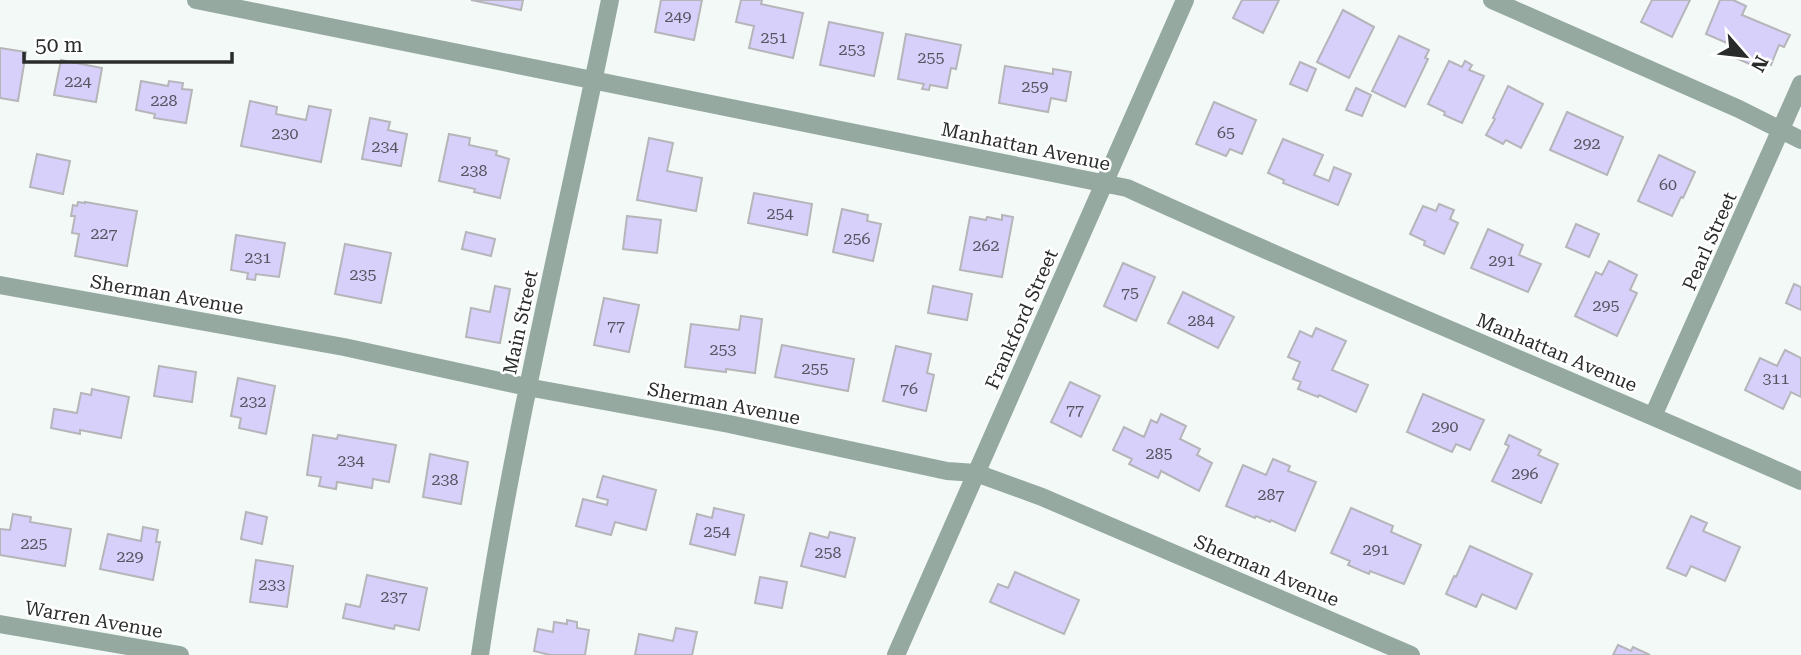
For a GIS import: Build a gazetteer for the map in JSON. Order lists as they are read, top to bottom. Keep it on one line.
{"streets":{"street":["Manhattan Avenue","Pearl Street","Sherman Avenue","Frankford Street","Main Street","Warren Avenue"]},"crossings":[["Manhattan Avenue","Pearl Street"],["Manhattan Avenue","Frankford Street"],["Manhattan Avenue","Main Street"],["Sherman Avenue","Frankford Street"],["Sherman Avenue","Main Street"]],"house_numbers":["249","251","253","255","224","259","228","65","230","292","234","238","60","254","227","256","262","231","291","235","75","295","284","77","253","255","311","76","232","77","290","285","234","296","238","287","254","225","291","258","229","233","237"],"scale_bar":"50 m","north":"bottom right"}
